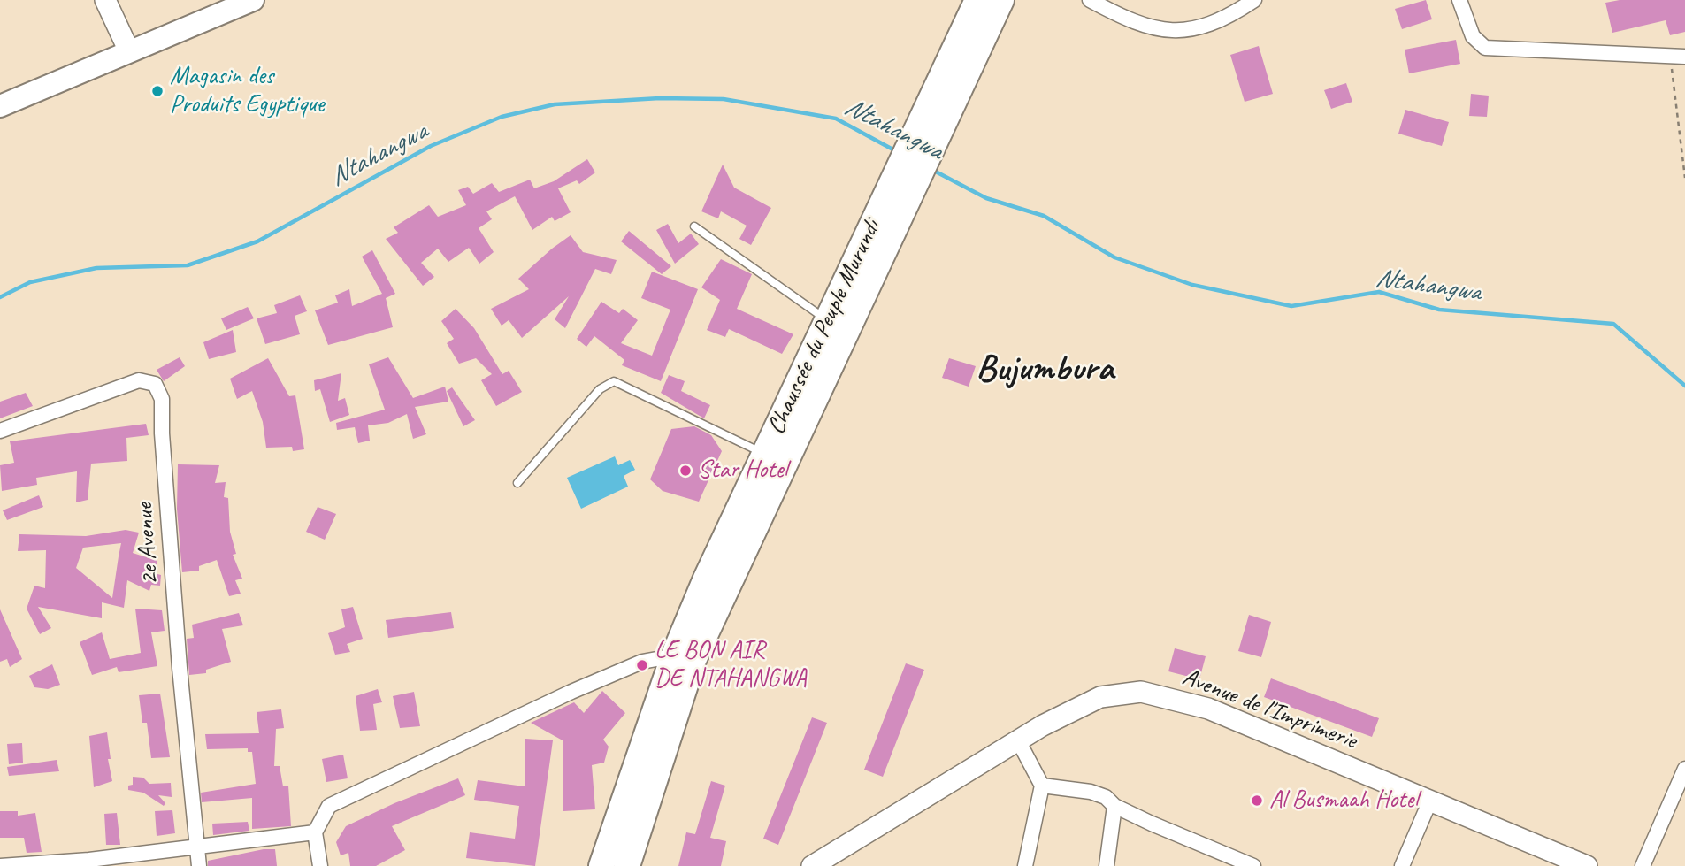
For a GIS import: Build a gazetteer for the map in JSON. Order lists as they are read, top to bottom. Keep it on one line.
{"streets":{"highway":["Chaussée du Peuple Murundi"],"street":["2e Avenue","Avenue de l'Imprimerie"]},"districts":["Bujumbura"],"water":["Ntahangwa"],"places":["Magasin des Produits Egyptique","Star Hotel","LE BON AIR DE NTAHANGWA","Al Busmaah Hotel"]}
